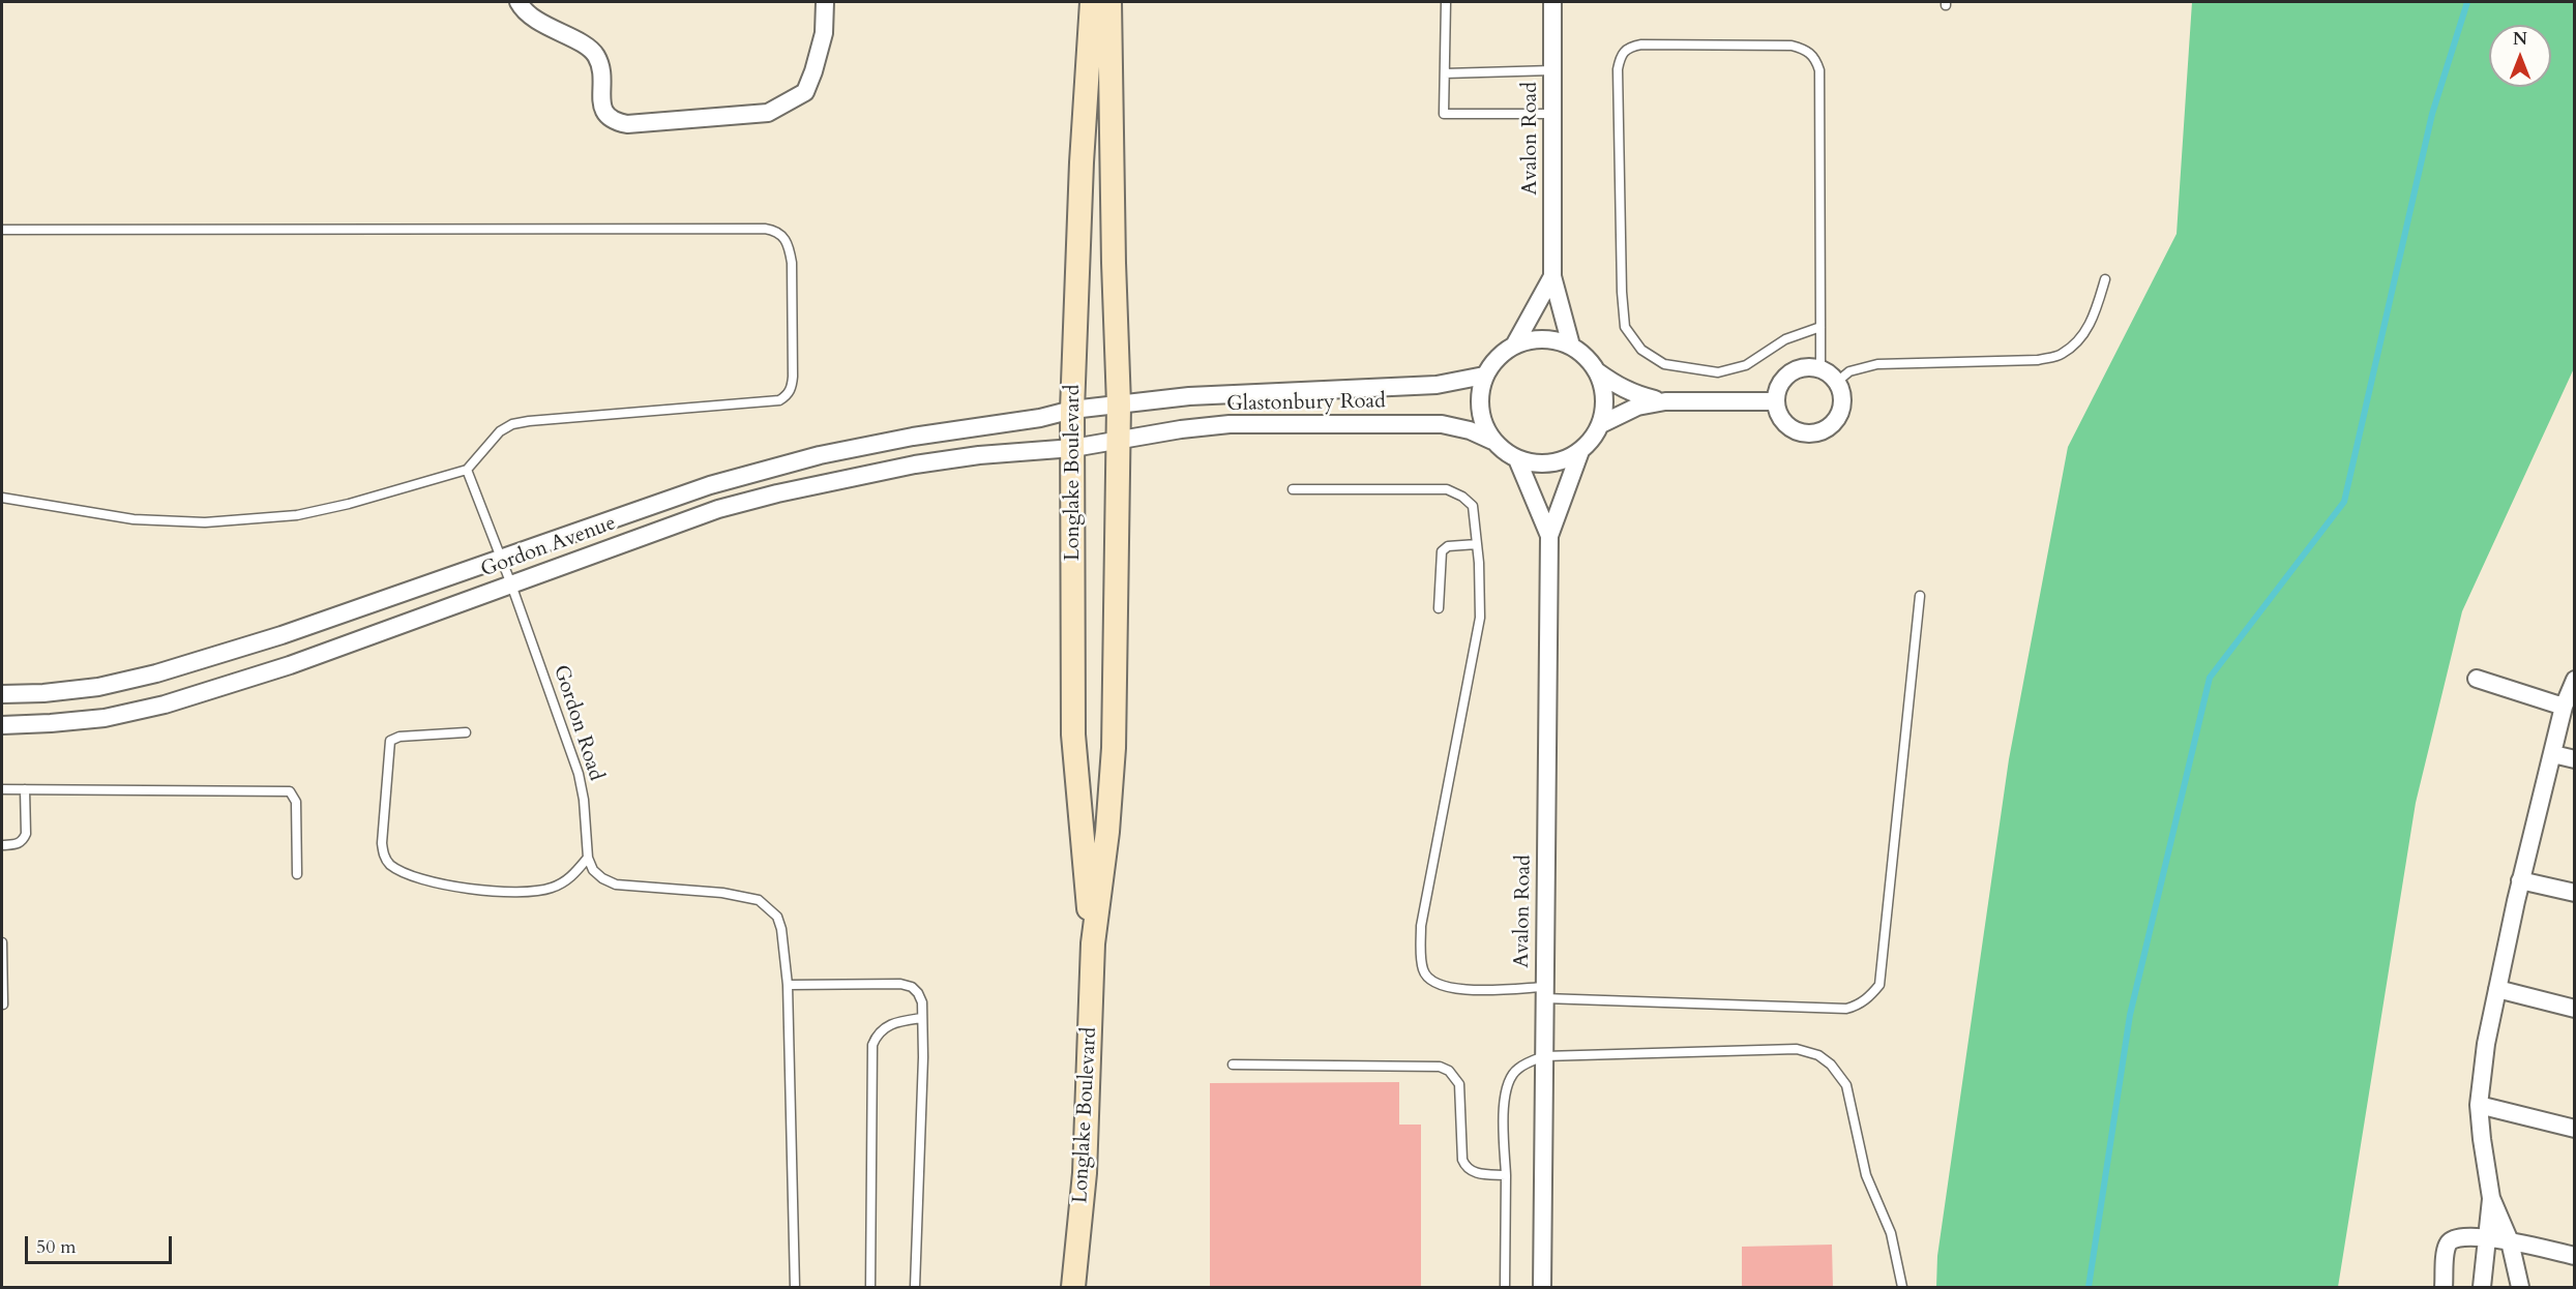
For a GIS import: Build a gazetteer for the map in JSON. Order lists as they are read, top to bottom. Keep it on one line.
{"streets":{"main road":["Longlake Boulevard"],"street":["Avalon Road","Glastonbury Road","Gordon Avenue"],"lane":["Gordon Road"]},"crossings":[["Avalon Road","Glastonbury Road"],["Glastonbury Road","Longlake Boulevard"],["Glastonbury Road","Gordon Avenue"],["Longlake Boulevard","Gordon Avenue"],["Gordon Avenue","Gordon Road"]],"scale_bar":"50 m","north":"top"}
